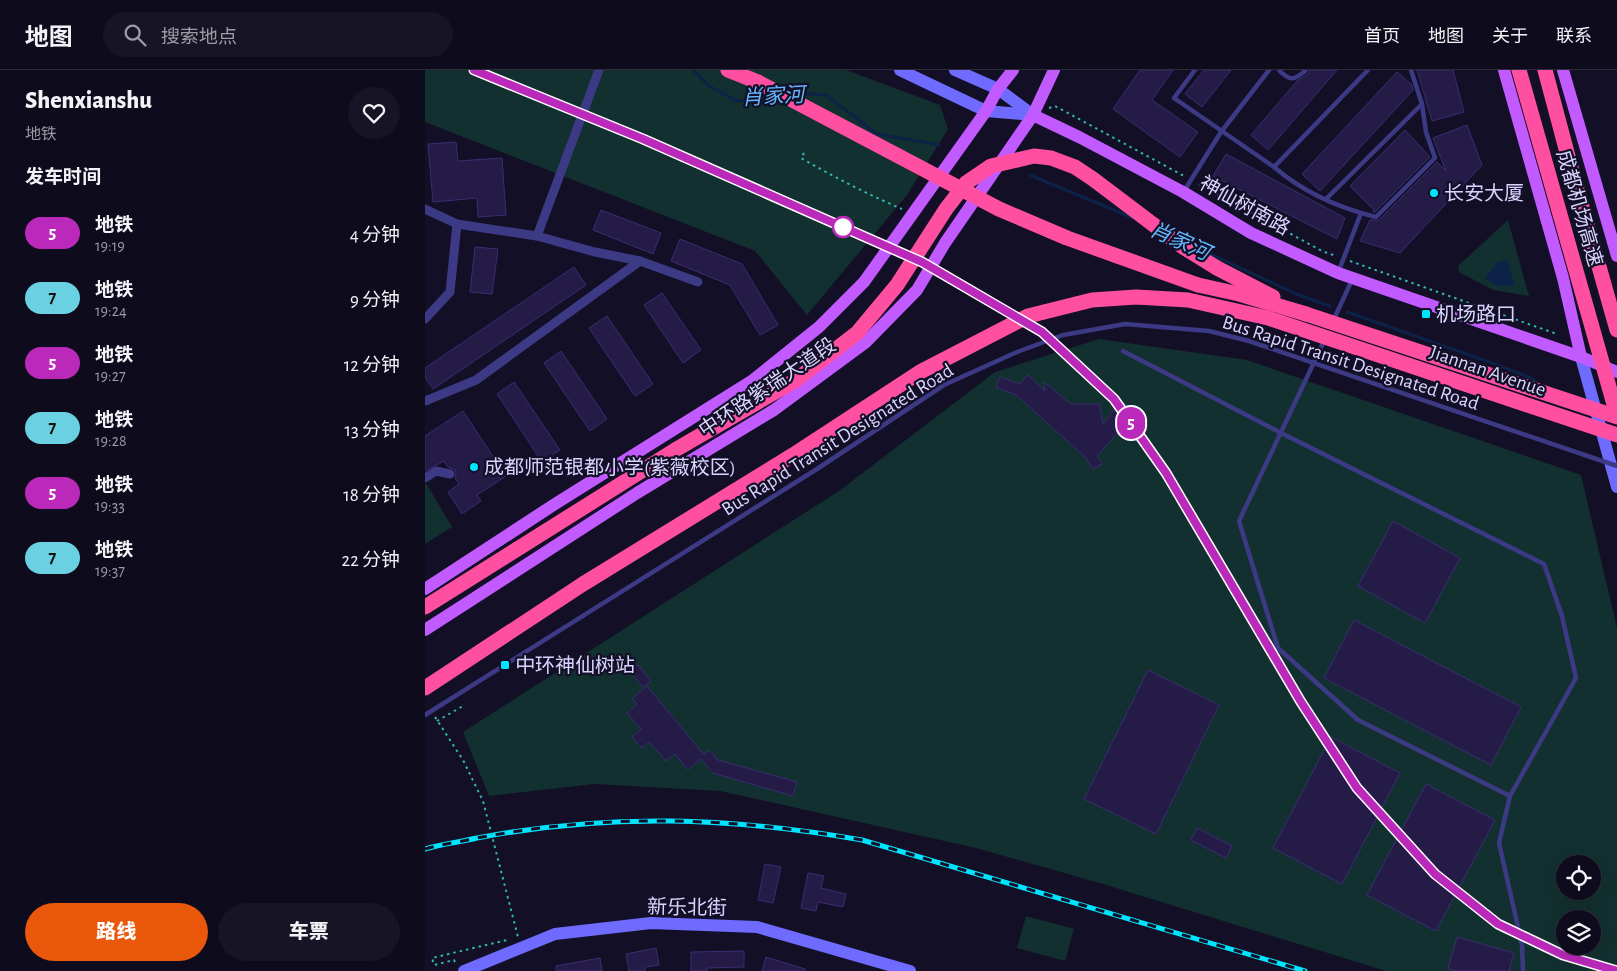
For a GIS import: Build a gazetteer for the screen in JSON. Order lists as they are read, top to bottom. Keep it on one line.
{"streets":{"highway":["成都机场高速","Jiannan Avenue"],"main road":["神仙树南路","中环路紫瑞大道段"],"street":["新乐北街"],"lane":["Bus Rapid Transit Designated Road"]},"crossings":[["神仙树南路","中环路紫瑞大道段"],["成都机场高速","Jiannan Avenue"]],"water":["肖家河"],"places":{"other":["长安大厦","成都师范银都小学(紫薇校区)"],"transit":["机场路口","中环神仙树站"]},"lines":["metro line 5"],"page":{"header":"地图","search":"搜索地点","nav":["首页","地图","关于","联系"],"heading":[["Shenxianshu","地铁"],"发车时间"],"on_map":"5","list":[{"mark":"5","name":"地铁","note":"19:19","value":"4 分钟"},{"mark":"7","name":"地铁","note":"19:24","value":"9 分钟"},{"mark":"5","name":"地铁","note":"19:27","value":"12 分钟"},{"mark":"7","name":"地铁","note":"19:28","value":"13 分钟"},{"mark":"5","name":"地铁","note":"19:33","value":"18 分钟"},{"mark":"7","name":"地铁","note":"19:37","value":"22 分钟"}],"buttons":["路线","车票"]}}
